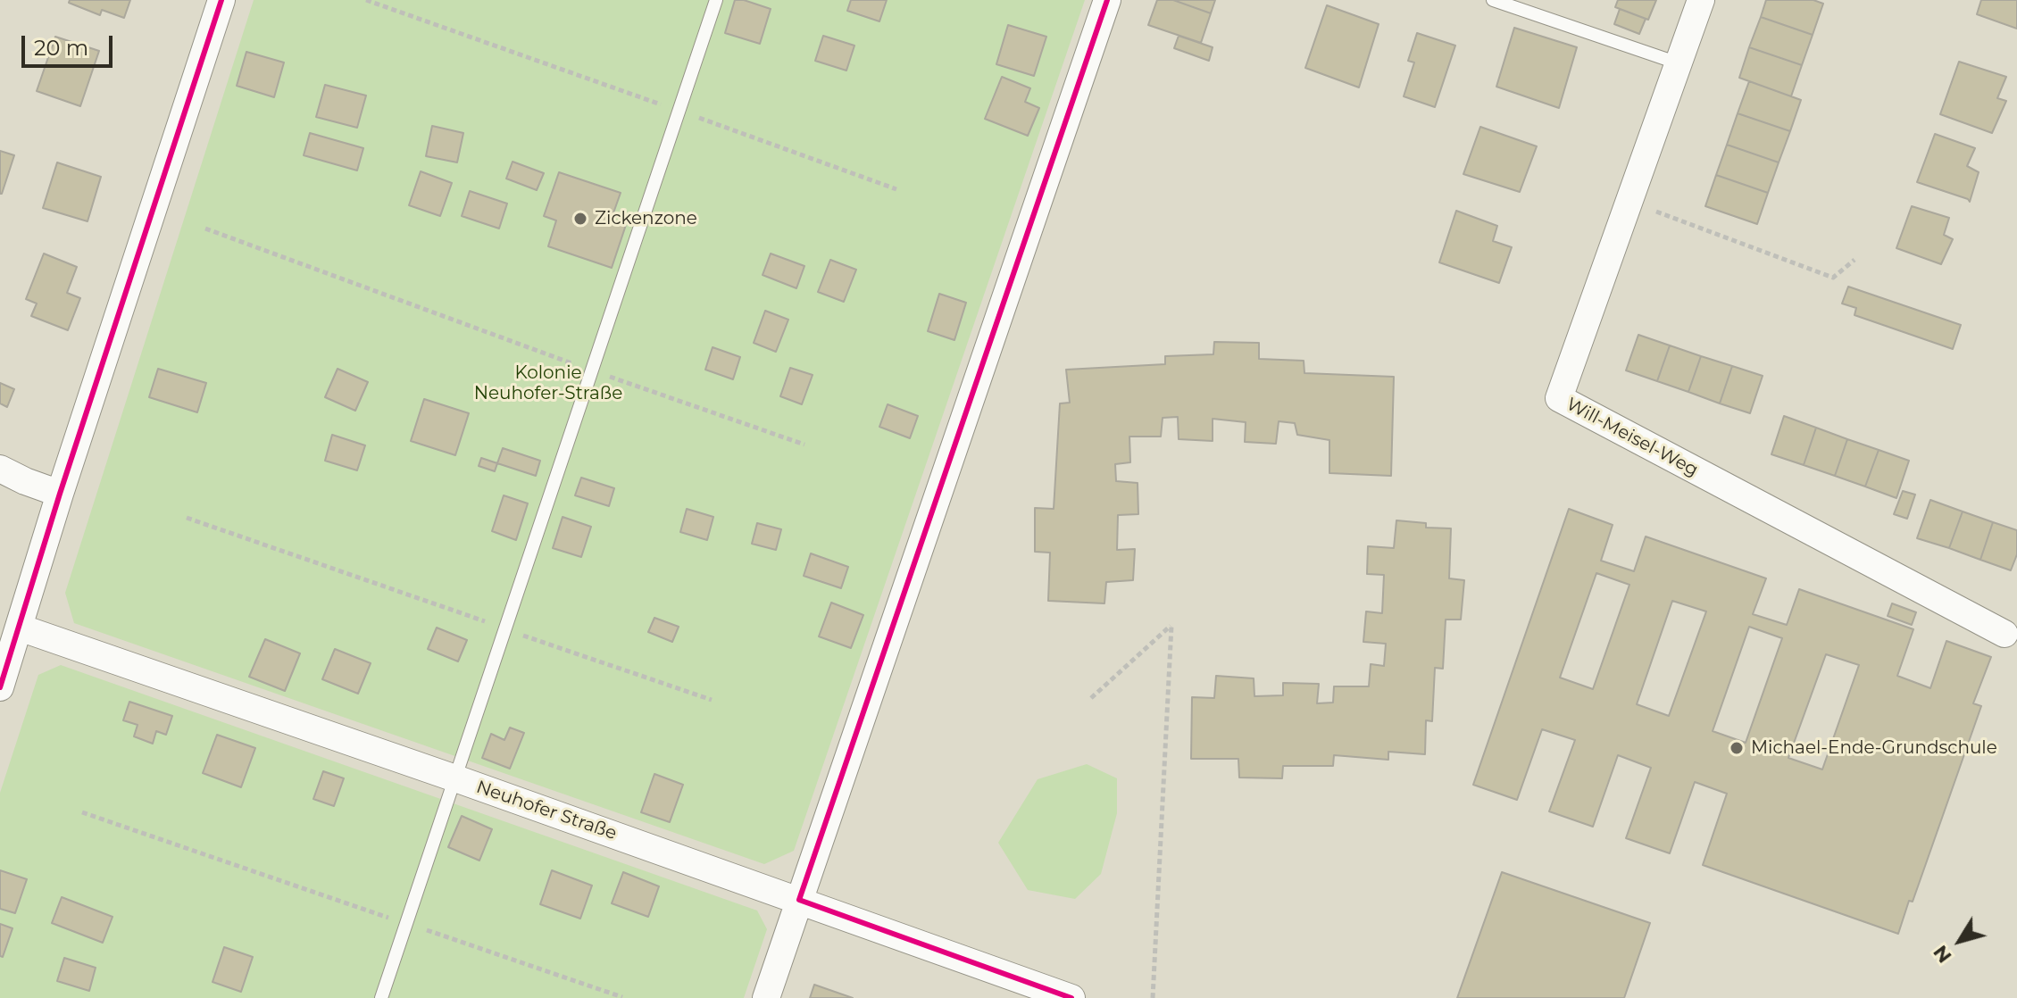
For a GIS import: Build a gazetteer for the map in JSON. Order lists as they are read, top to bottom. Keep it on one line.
{"streets":{"street":["Will-Meisel-Weg","Neuhofer Straße"]},"parks":["Kolonie Neuhofer-Straße"],"places":["Zickenzone","Michael-Ende-Grundschule"],"scale_bar":"20 m","north":"bottom left"}
